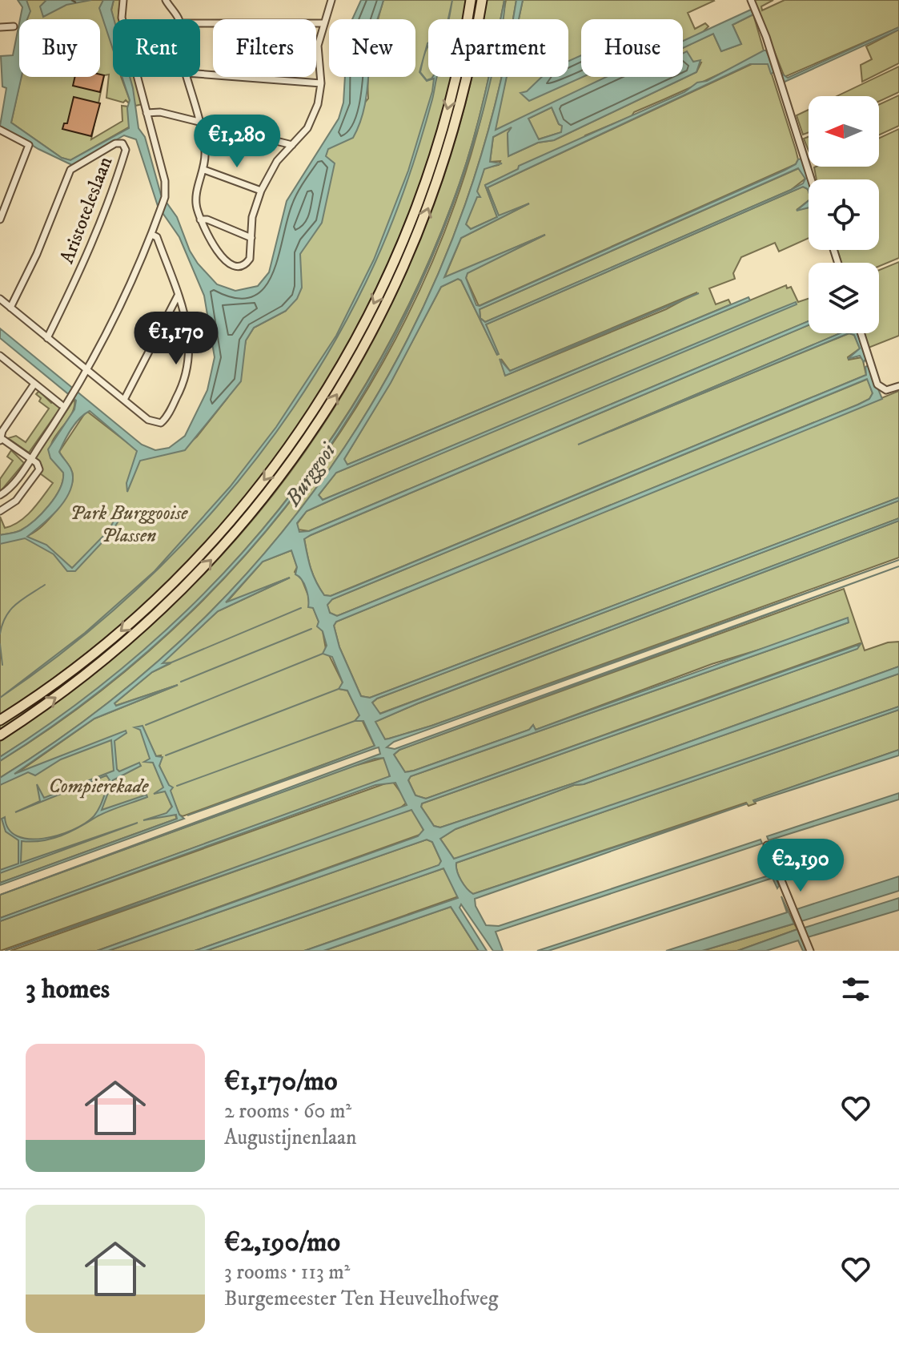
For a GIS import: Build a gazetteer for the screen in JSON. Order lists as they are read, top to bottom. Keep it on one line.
{"streets":{"street":["Aristoteleslaan"]},"water":["Burggooi"],"parks":["Park Burggooise Plassen","Compierekade"],"north":"left","page":{"chip":["Buy","Rent","Filters","New","Apartment","House"],"price":["€1,280","€1,170","€2,190"],"heading":"3 homes","list":[{"name":"€1,170/mo","note":"2 rooms · 60 m² · Augustijnenlaan"},{"name":"€2,190/mo","note":"3 rooms · 113 m² · Burgemeester Ten Heuvelhofweg"}]}}
